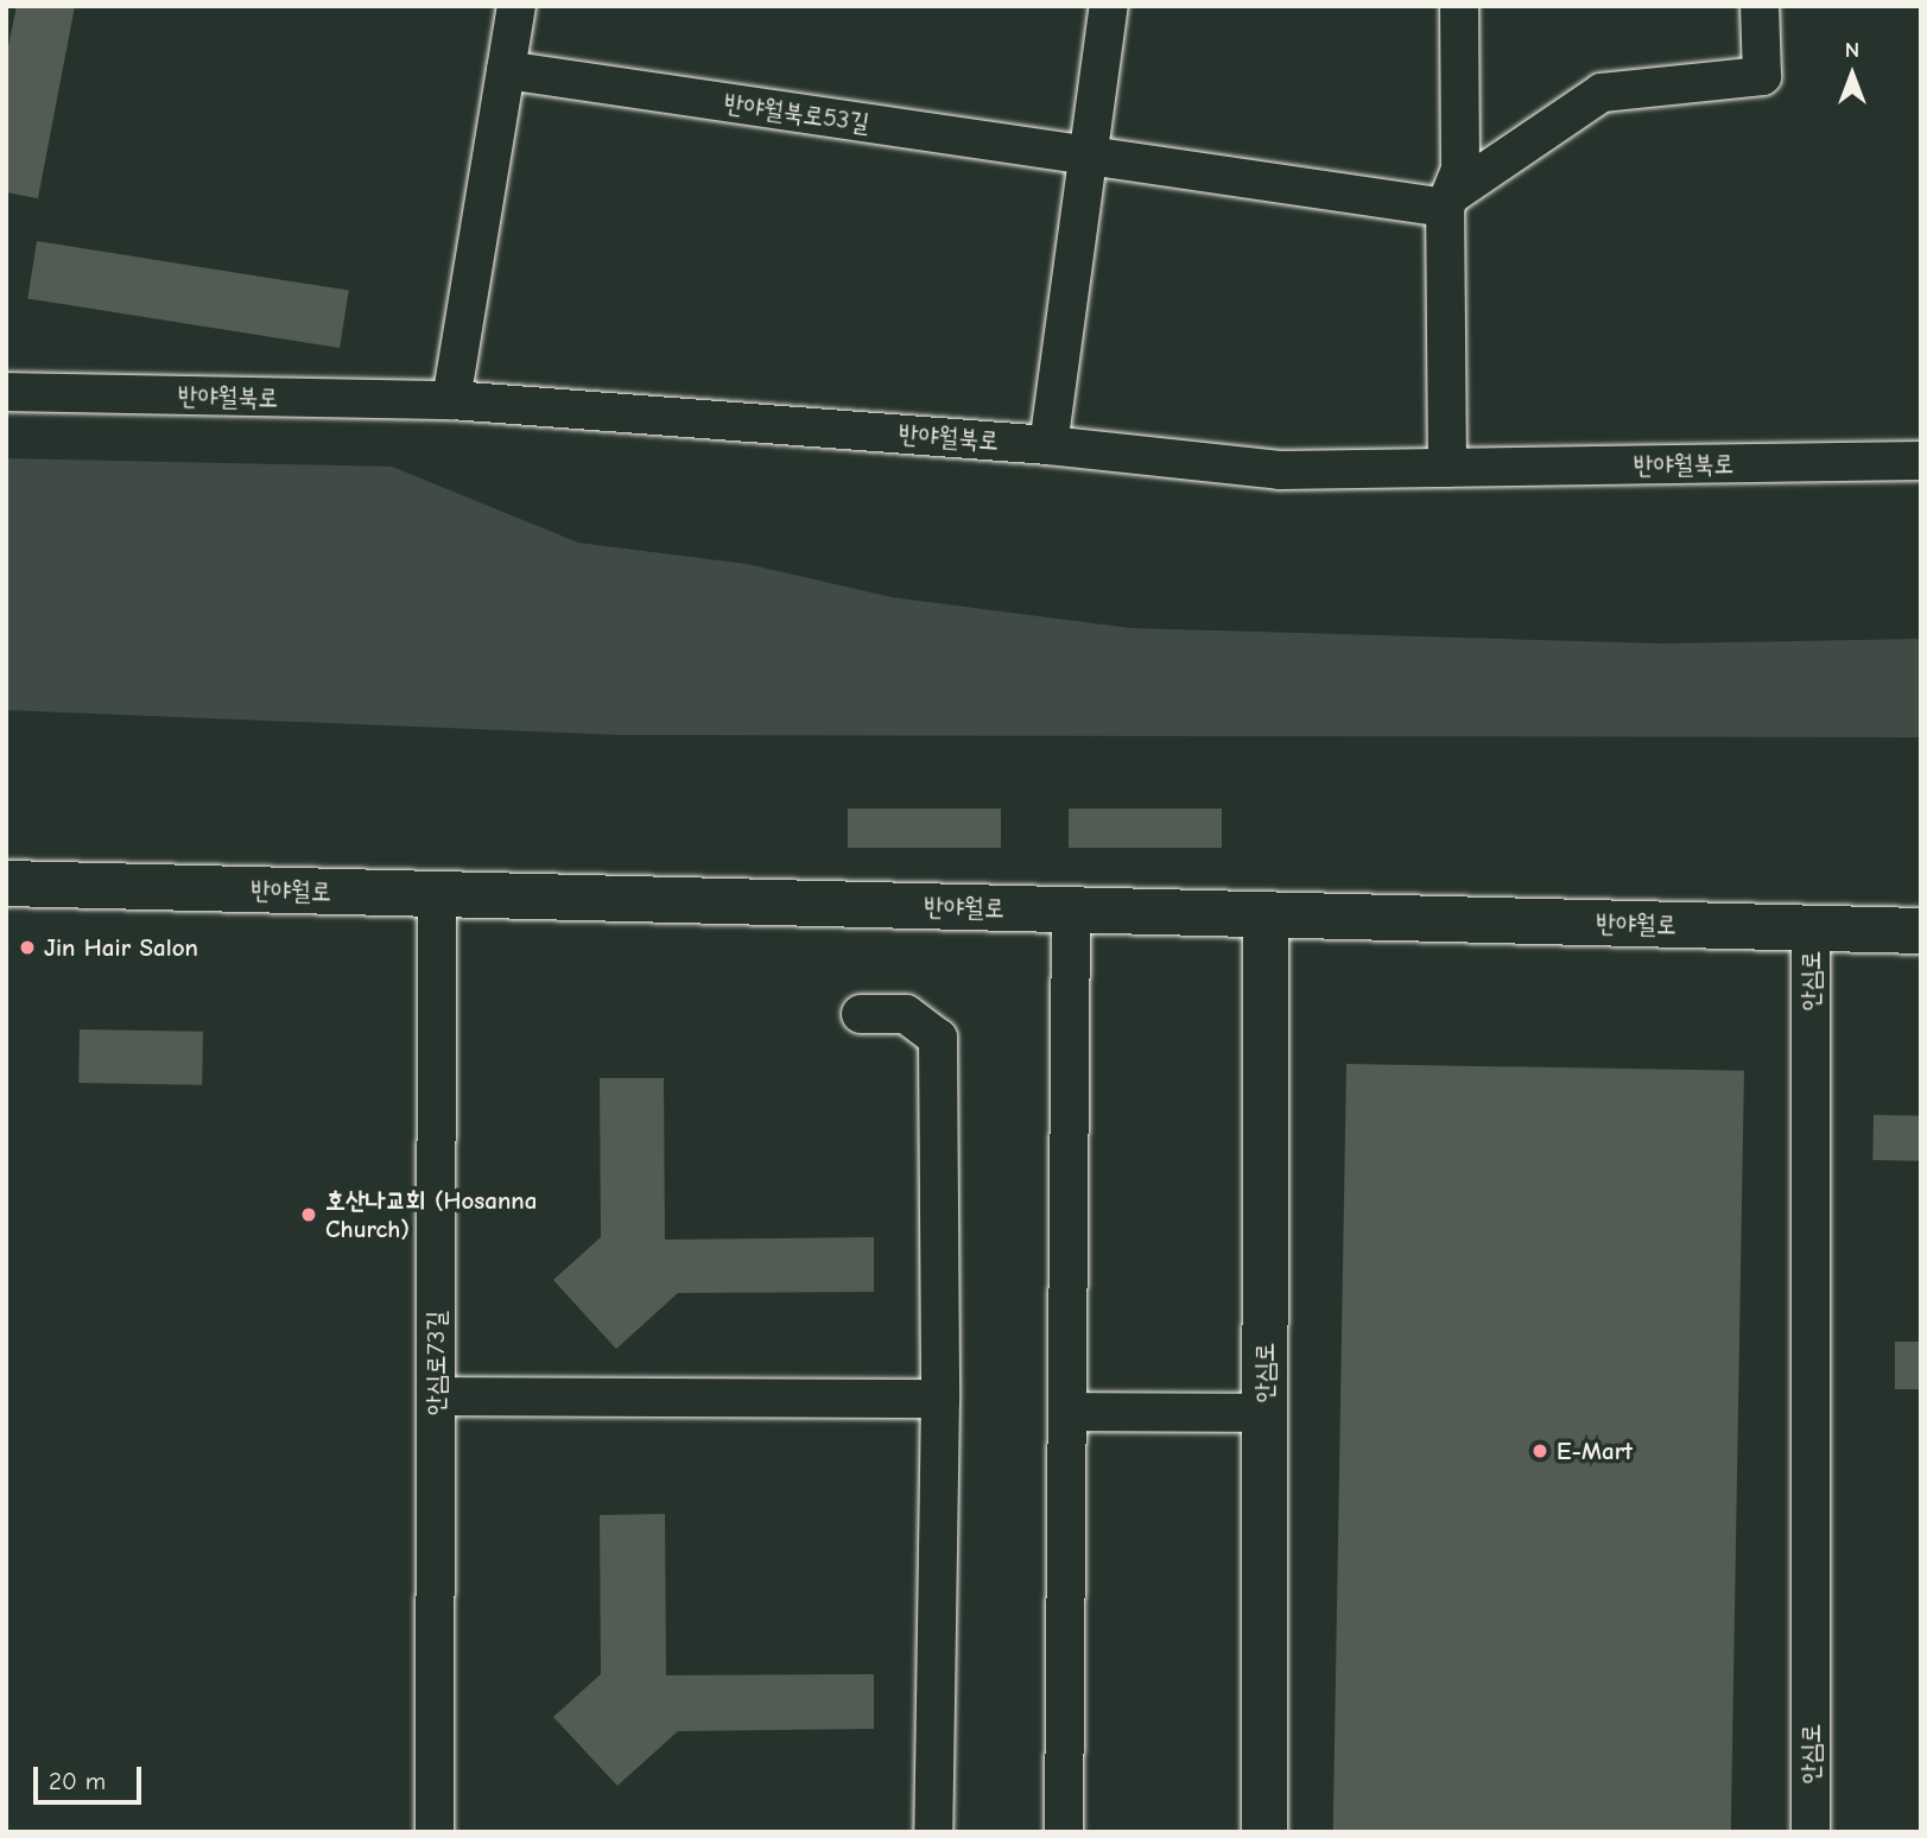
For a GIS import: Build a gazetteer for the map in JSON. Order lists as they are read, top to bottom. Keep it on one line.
{"streets":{"main road":["반야월로","안심로"],"street":["반야월북로53길","반야월북로","안심로73길"]},"crossings":[["반야월로","안심로"],["반야월로","안심로73길"]],"places":["Jin Hair Salon","호산나교회 (Hosanna Church)","E-Mart"],"scale_bar":"20 m","north":"top"}
